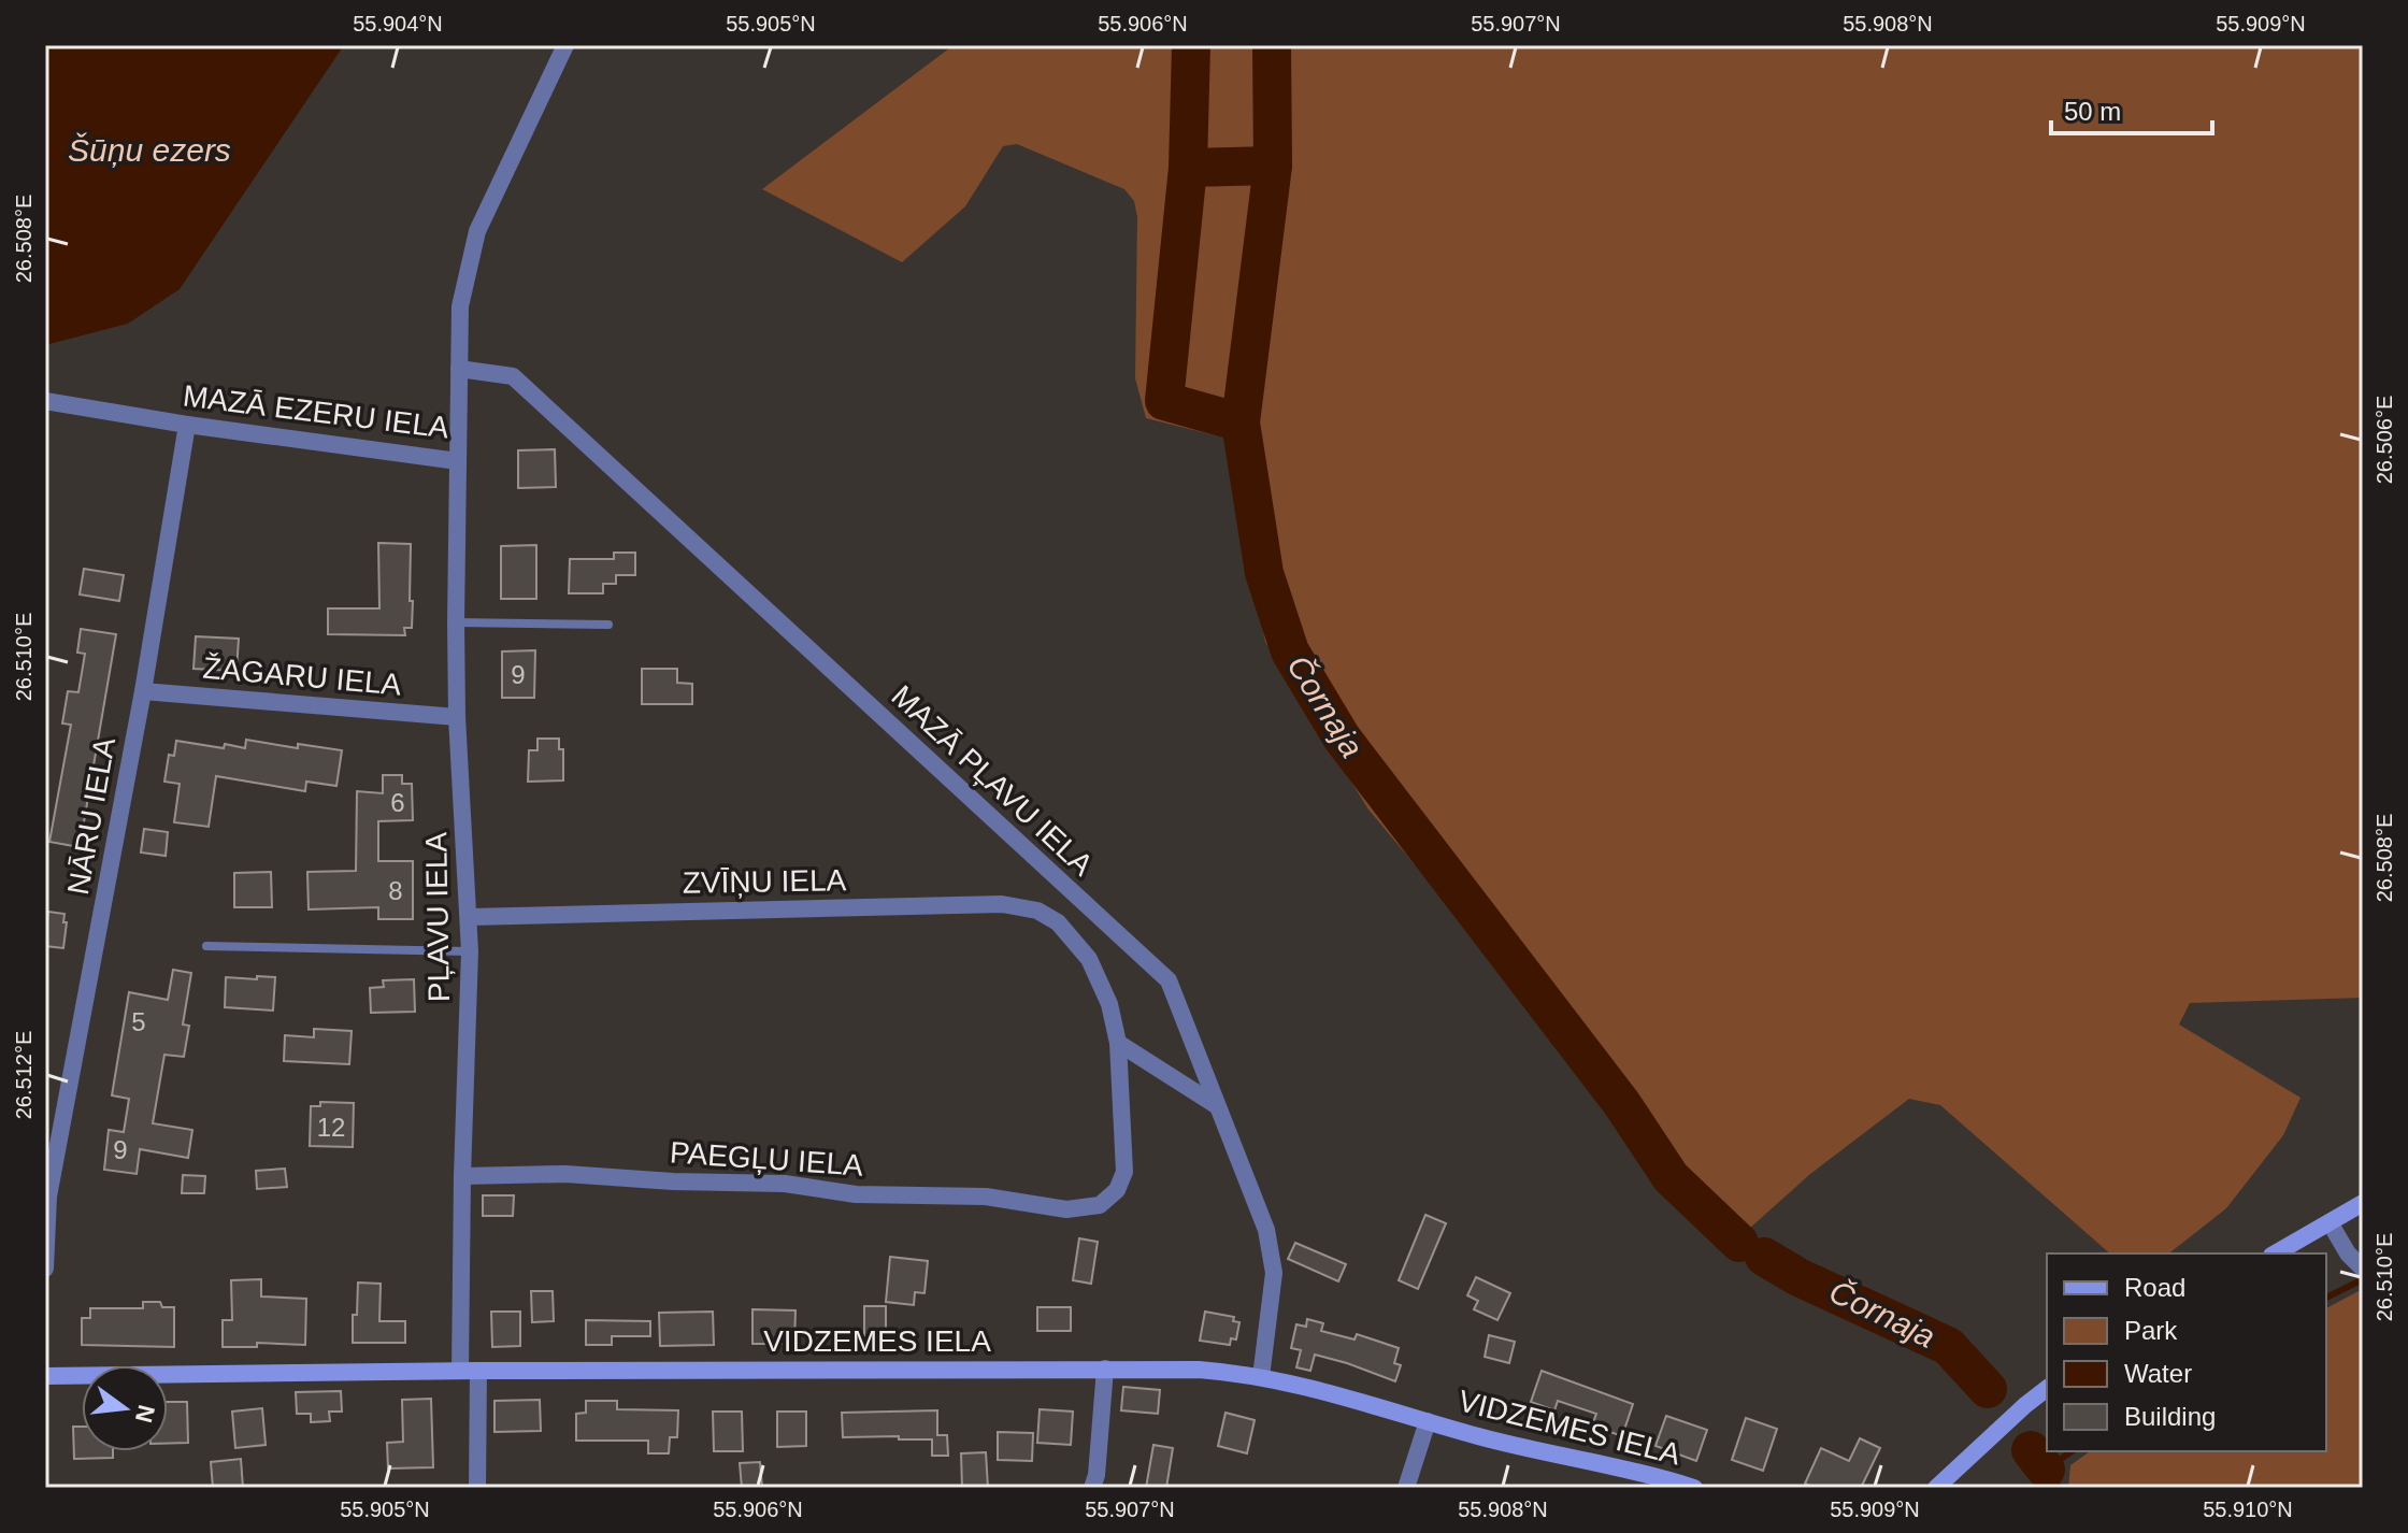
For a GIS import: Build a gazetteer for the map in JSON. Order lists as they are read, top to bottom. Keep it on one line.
{"streets":{"street":["MAZĀ EZERU IELA","ŽAGARU IELA","MAZĀ PĻAVU IELA","NĀRU IELA","ZVĪŅU IELA","PĻAVU IELA","PAEGĻU IELA","VIDZEMES IELA"]},"crossings":[["MAZĀ EZERU IELA","MAZĀ PĻAVU IELA"],["MAZĀ EZERU IELA","NĀRU IELA"],["MAZĀ EZERU IELA","PĻAVU IELA"],["ŽAGARU IELA","NĀRU IELA"],["ŽAGARU IELA","PĻAVU IELA"],["MAZĀ PĻAVU IELA","VIDZEMES IELA"],["ZVĪŅU IELA","PĻAVU IELA"],["ZVĪŅU IELA","PAEGĻU IELA"],["PĻAVU IELA","PAEGĻU IELA"],["PĻAVU IELA","VIDZEMES IELA"]],"water":["Šūņu ezers","Čornaja"],"house_numbers":["9","6","8","5","12","9"],"legend":["Road","Park","Water","Building"],"scale_bar":"50 m","north":"right","coordinates":["55.904°N","55.905°N","55.906°N","55.907°N","55.908°N","55.909°N","26.508°E","26.506°E","26.510°E","26.512°E","55.910°N"]}
